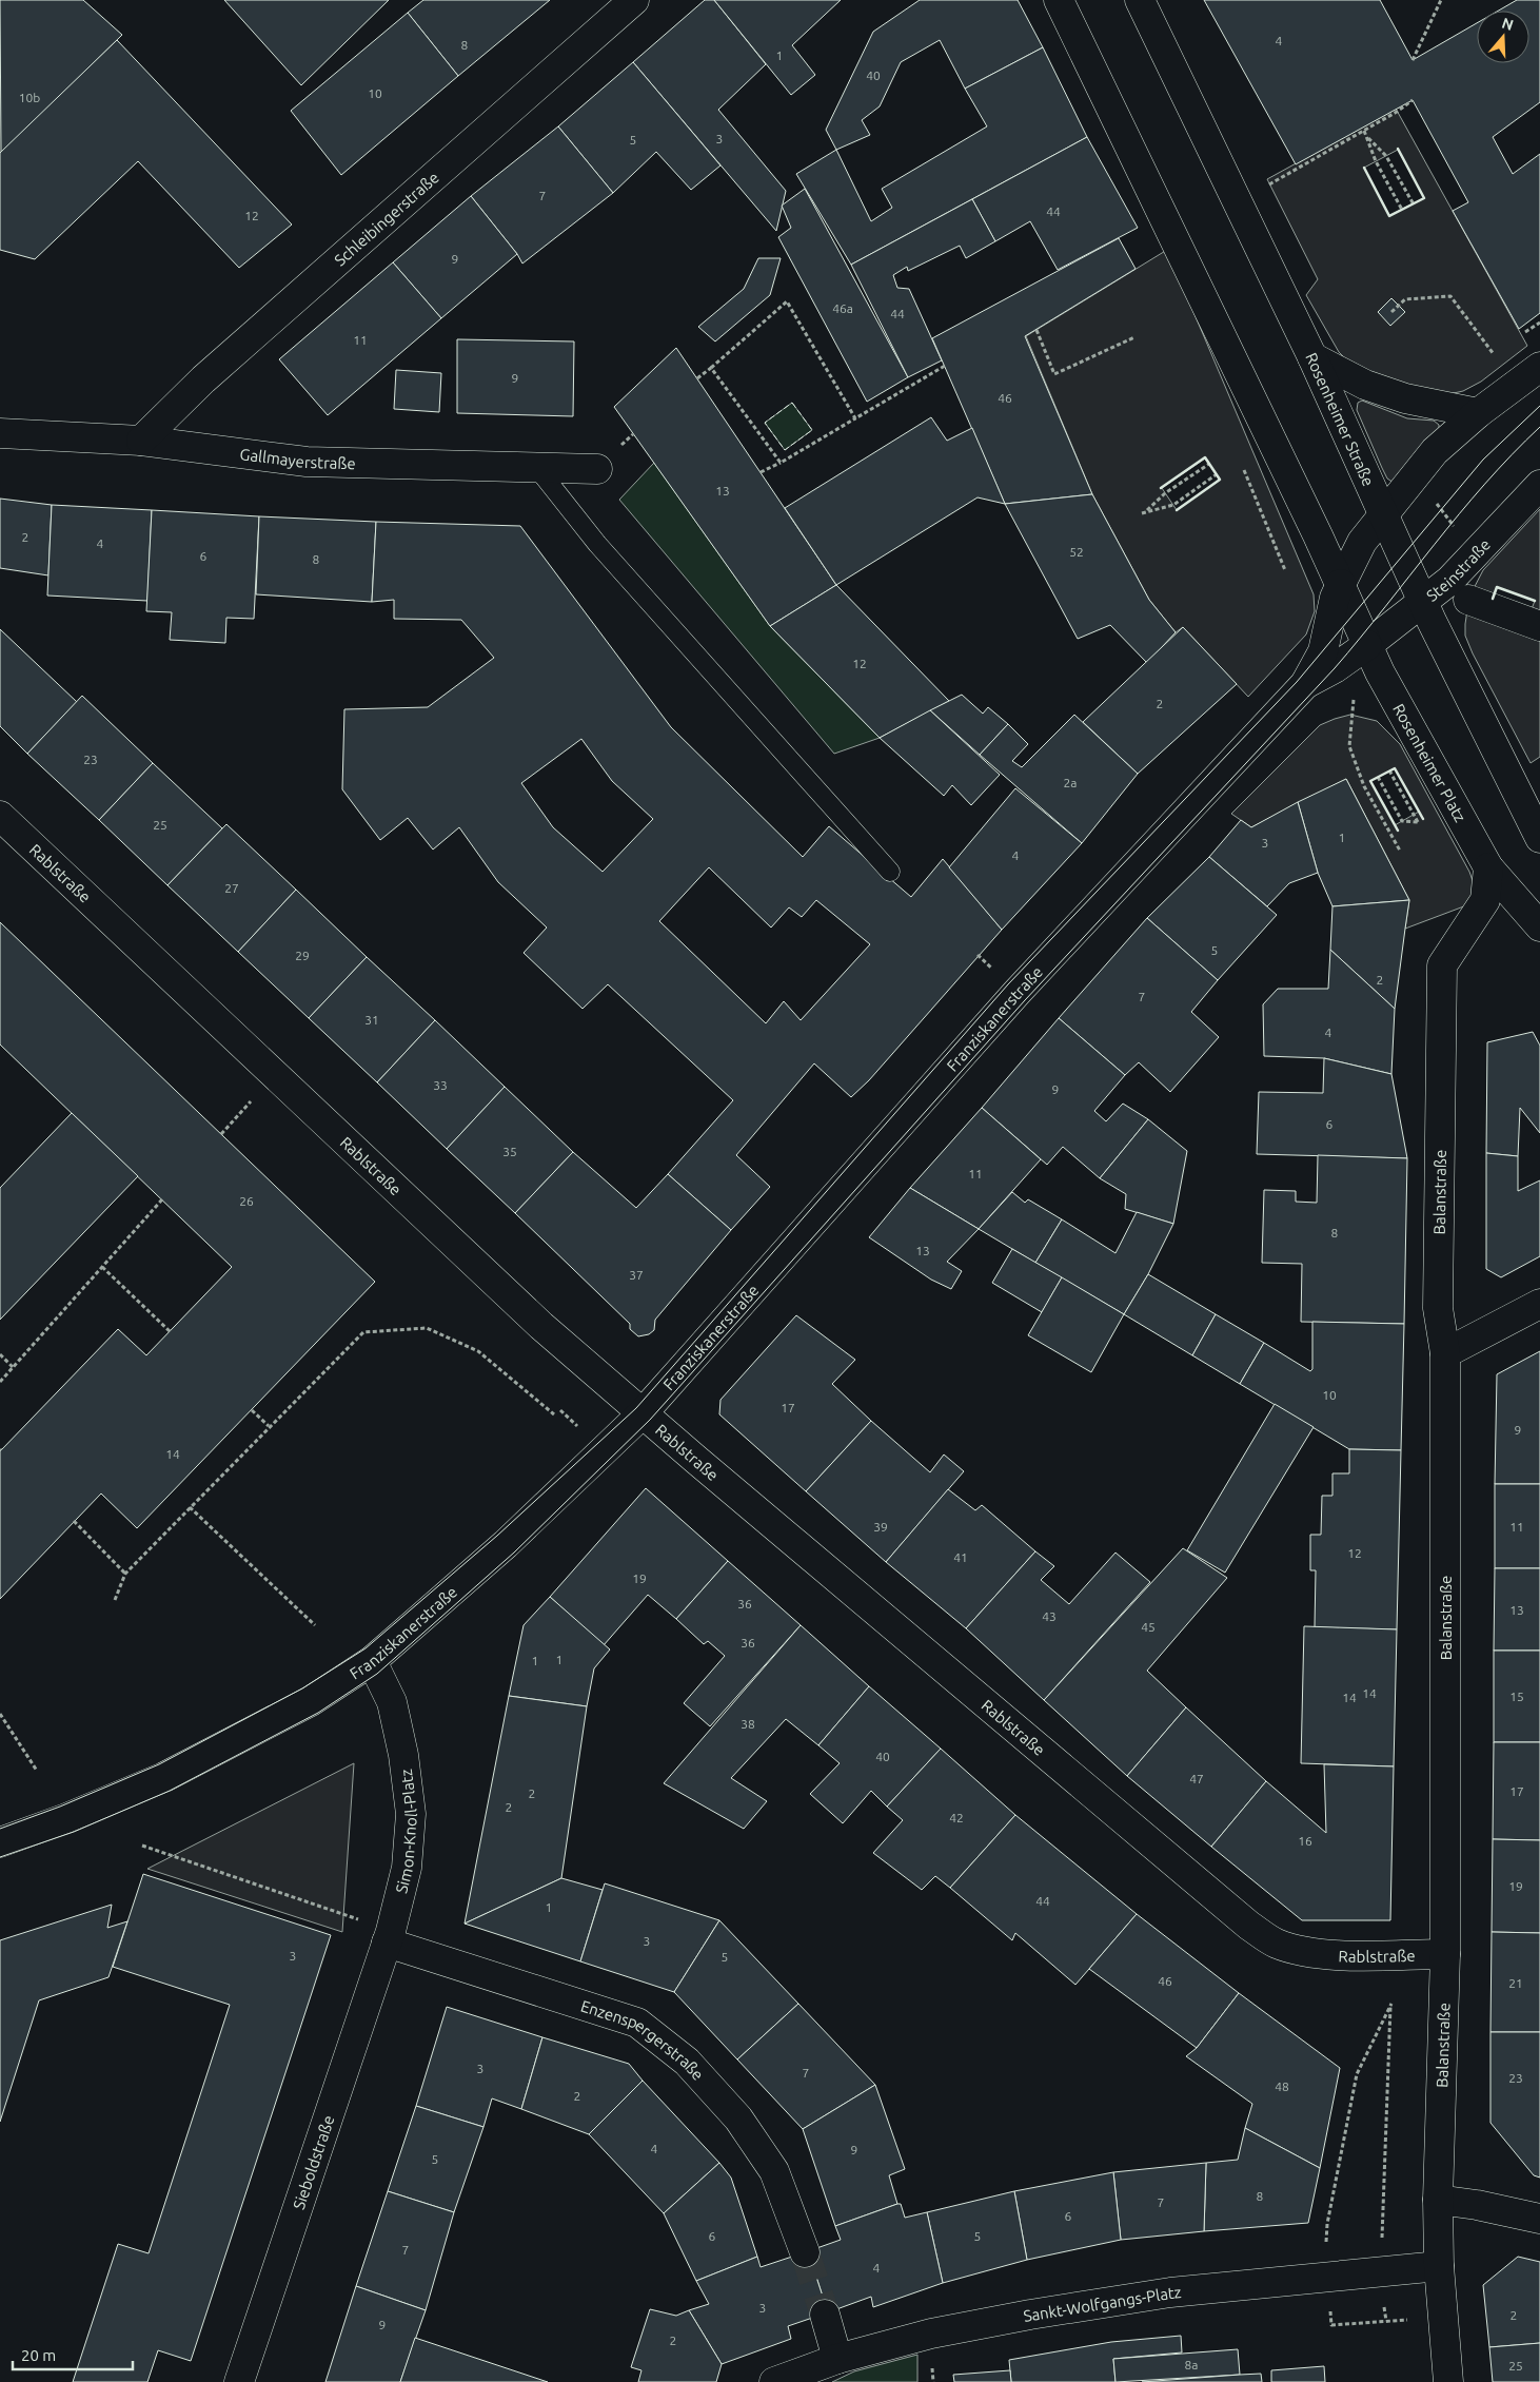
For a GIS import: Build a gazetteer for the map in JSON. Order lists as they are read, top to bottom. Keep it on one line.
{"streets":{"street":["Schleibingerstraße","Rosenheimer Straße","Gallmayerstraße","Steinstraße","Rosenheimer Platz","Rablstraße","Franziskanerstraße","Balanstraße","Simon-Knoll-Platz","Enzenspergerstraße","Sieboldstraße","Sankt-Wolfgangs-Platz"]},"crossings":[["Schleibingerstraße","Gallmayerstraße"],["Rosenheimer Straße","Steinstraße"],["Steinstraße","Rosenheimer Platz"],["Steinstraße","Franziskanerstraße"],["Rosenheimer Platz","Franziskanerstraße"],["Rosenheimer Platz","Balanstraße"],["Rablstraße","Franziskanerstraße"],["Rablstraße","Balanstraße"],["Franziskanerstraße","Simon-Knoll-Platz"],["Balanstraße","Sankt-Wolfgangs-Platz"],["Simon-Knoll-Platz","Enzenspergerstraße"],["Simon-Knoll-Platz","Sieboldstraße"],["Enzenspergerstraße","Sieboldstraße"]],"house_numbers":["4","8","1","40","10","10b","3","5","7","44","12","9","46a","44","11","9","46","13","2","4","52","6","8","12","2","23","2a","25","1","3","4","27","5","29","2","7","31","4","33","9","6","35","11","26","8","13","37","10","17","9","14","39","11","12","41","19","36","13","43","45","36","1","1","14","15","14","38","40","47","17","2","2","42","16","19","44","1","3","3","5","46","21","3","7","23","48","2","4","9","5","8","7","6","6","5","7","4","3","2","9","2","8a","25"],"scale_bar":"20 m","north":"top"}
